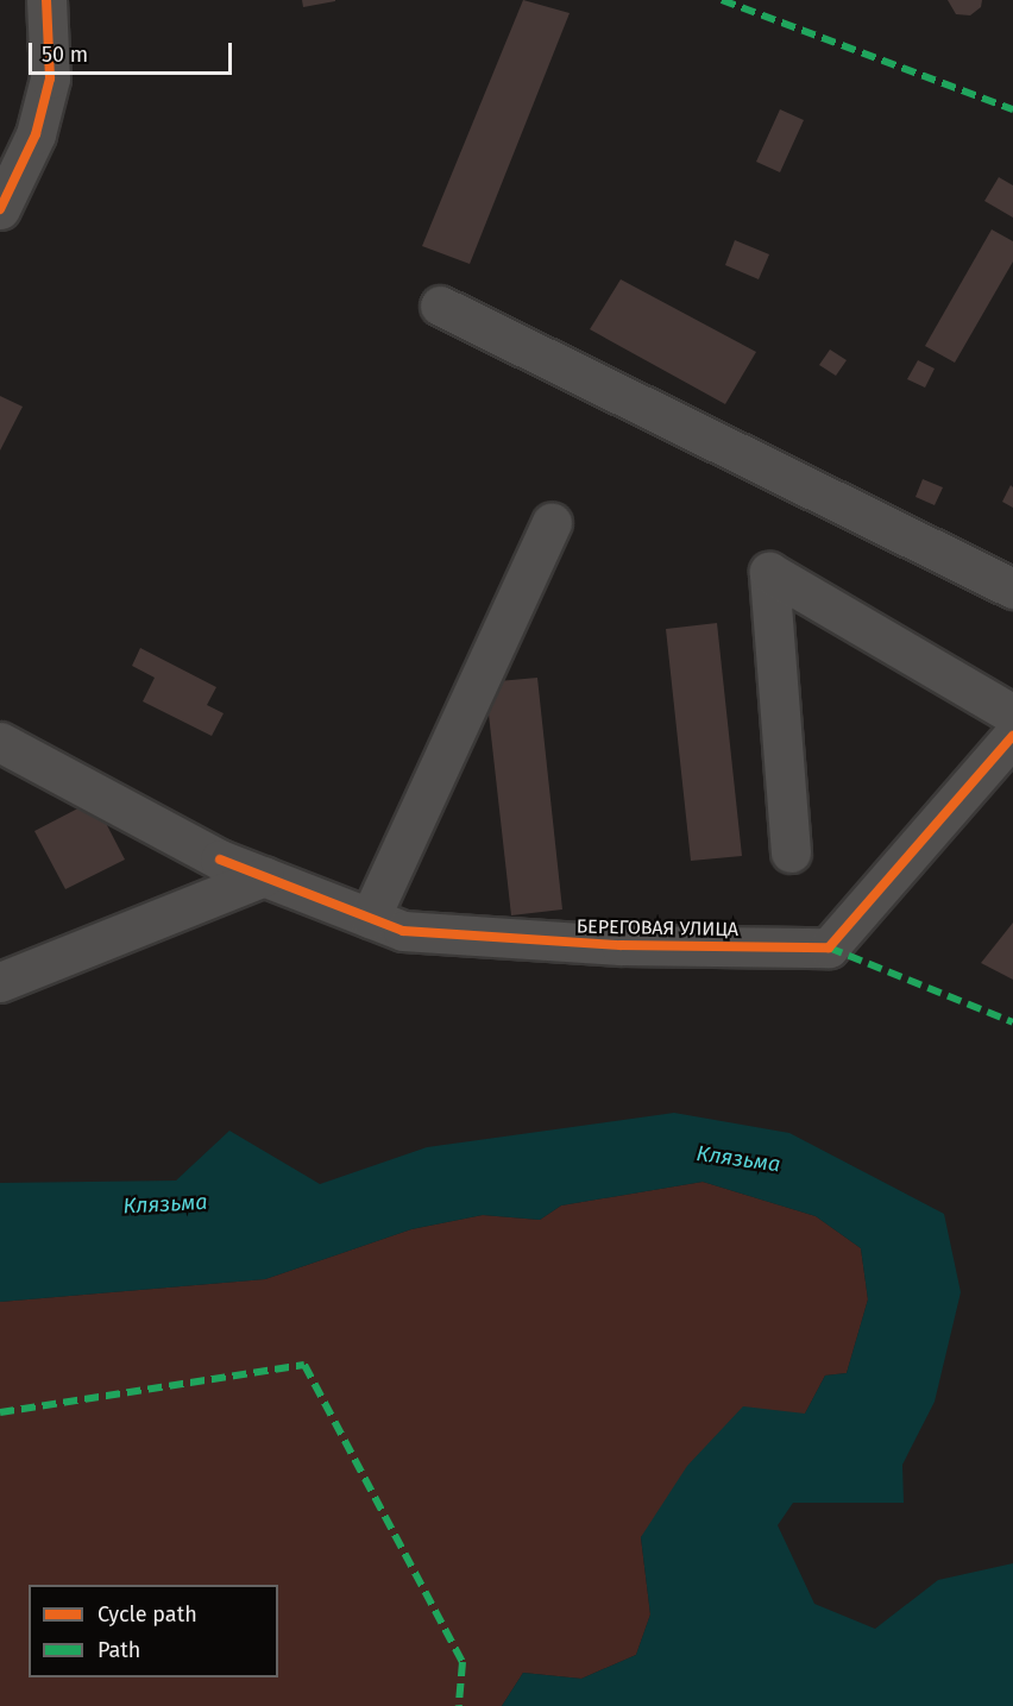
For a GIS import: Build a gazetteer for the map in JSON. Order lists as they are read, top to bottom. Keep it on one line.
{"streets":{"street":["БЕРЕГОВАЯ УЛИЦА"]},"water":["Клязьма"],"legend":["Cycle path","Path"],"scale_bar":"50 m"}
